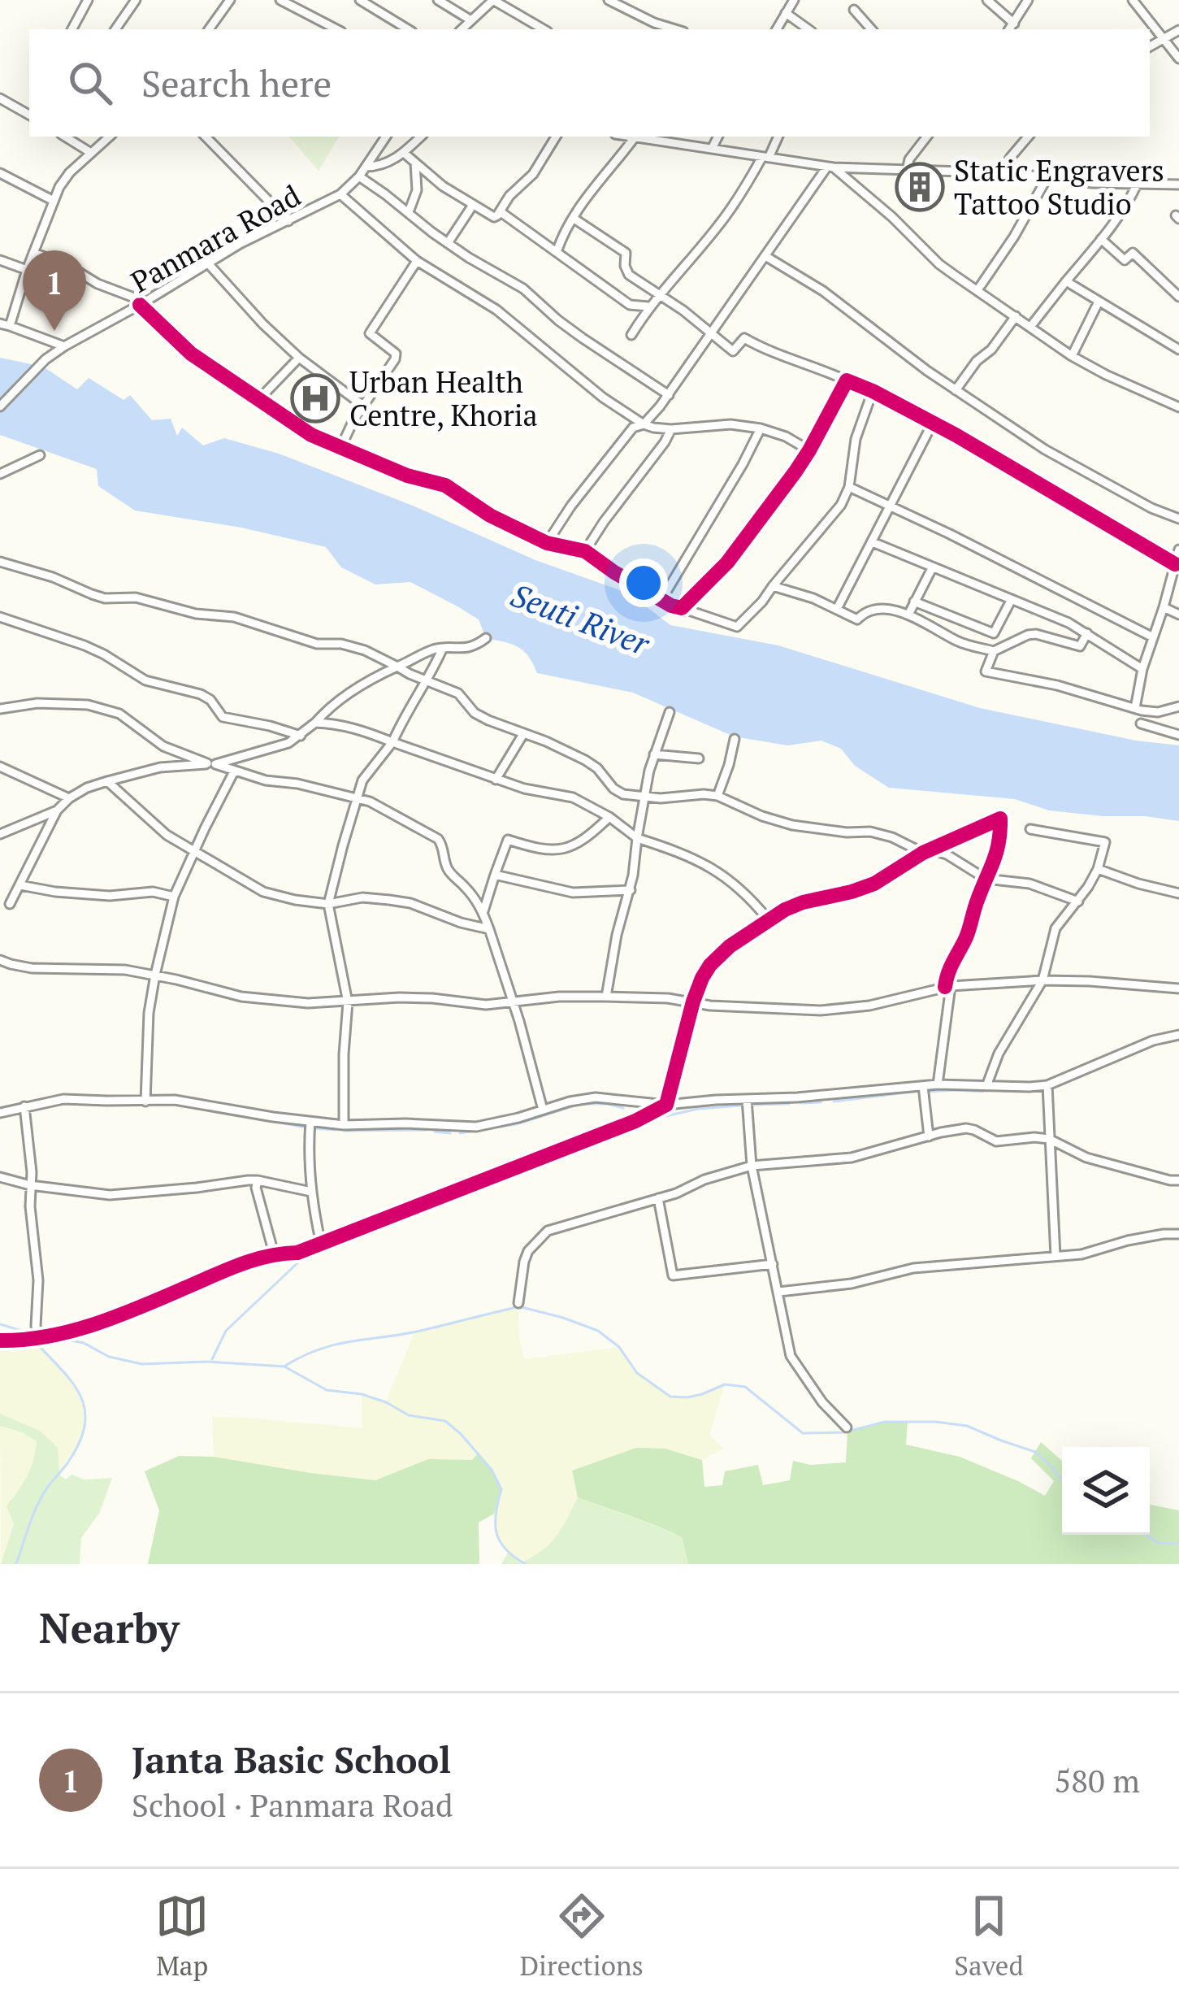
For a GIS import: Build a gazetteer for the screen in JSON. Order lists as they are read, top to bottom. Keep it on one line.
{"streets":{"street":["Panmara Road"]},"water":["Seuti River"],"places":{"building":["Static Engravers Tattoo Studio"],"hospital":["Urban Health Centre, Khoria"]},"page":{"search":"Search here","pins":"1","heading":"Nearby","list":[{"mark":"1","name":"Janta Basic School","note":"School · Panmara Road","value":"580 m"}],"nav":["Map","Directions","Saved"]}}
